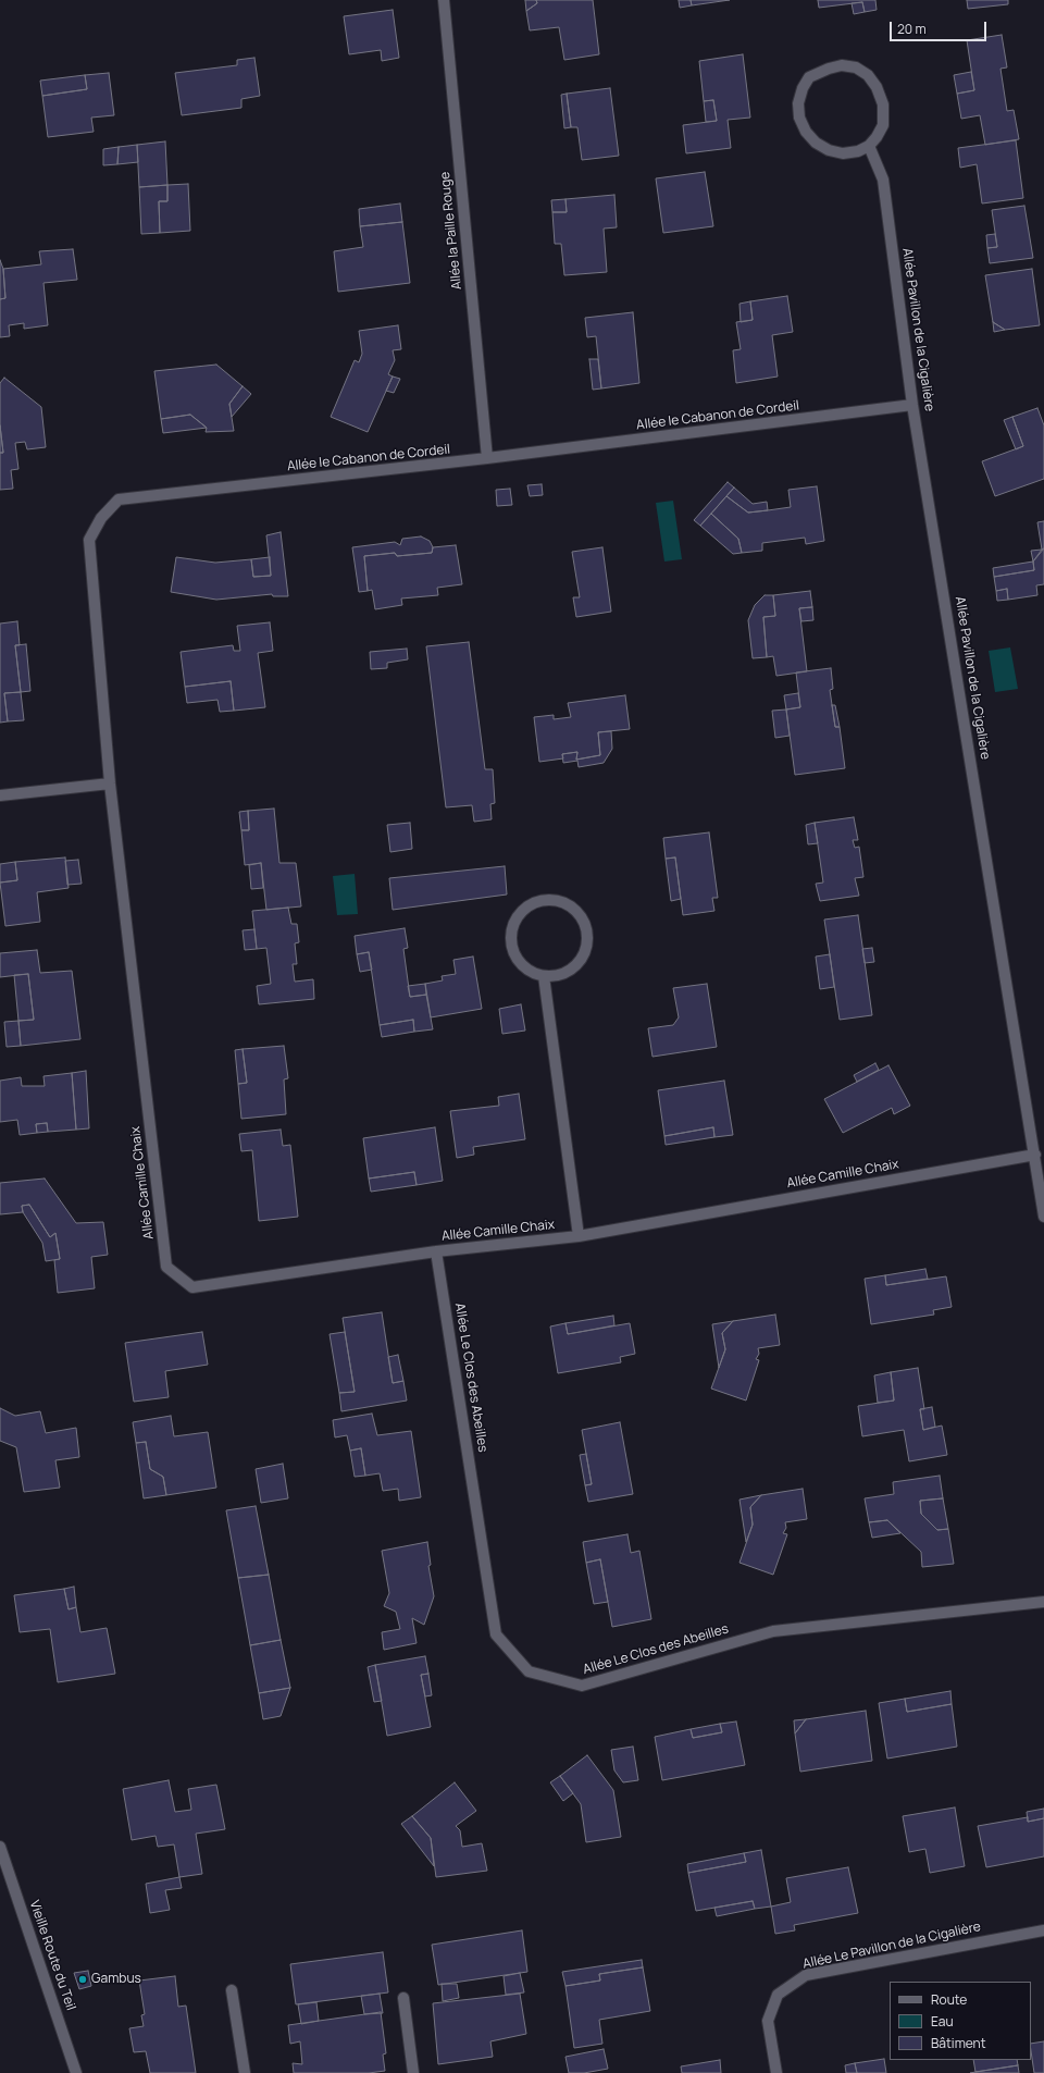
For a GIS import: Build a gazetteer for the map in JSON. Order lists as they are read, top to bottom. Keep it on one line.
{"streets":{"street":["Allée la Paille Rouge","Allée Pavillon de la Cigalière","Allée le Cabanon de Cordeil","Allée Camille Chaix","Allée Le Clos des Abeilles","Allée Le Pavillon de la Cigalière","Vieille Route du Teil"]},"crossings":[["Allée la Paille Rouge","Allée le Cabanon de Cordeil"],["Allée Pavillon de la Cigalière","Allée le Cabanon de Cordeil"],["Allée Pavillon de la Cigalière","Allée Camille Chaix"],["Allée le Cabanon de Cordeil","Allée Camille Chaix"],["Allée Camille Chaix","Allée Le Clos des Abeilles"]],"places":["Gambus"],"legend":["Route","Eau","Bâtiment"],"scale_bar":"20 m"}
